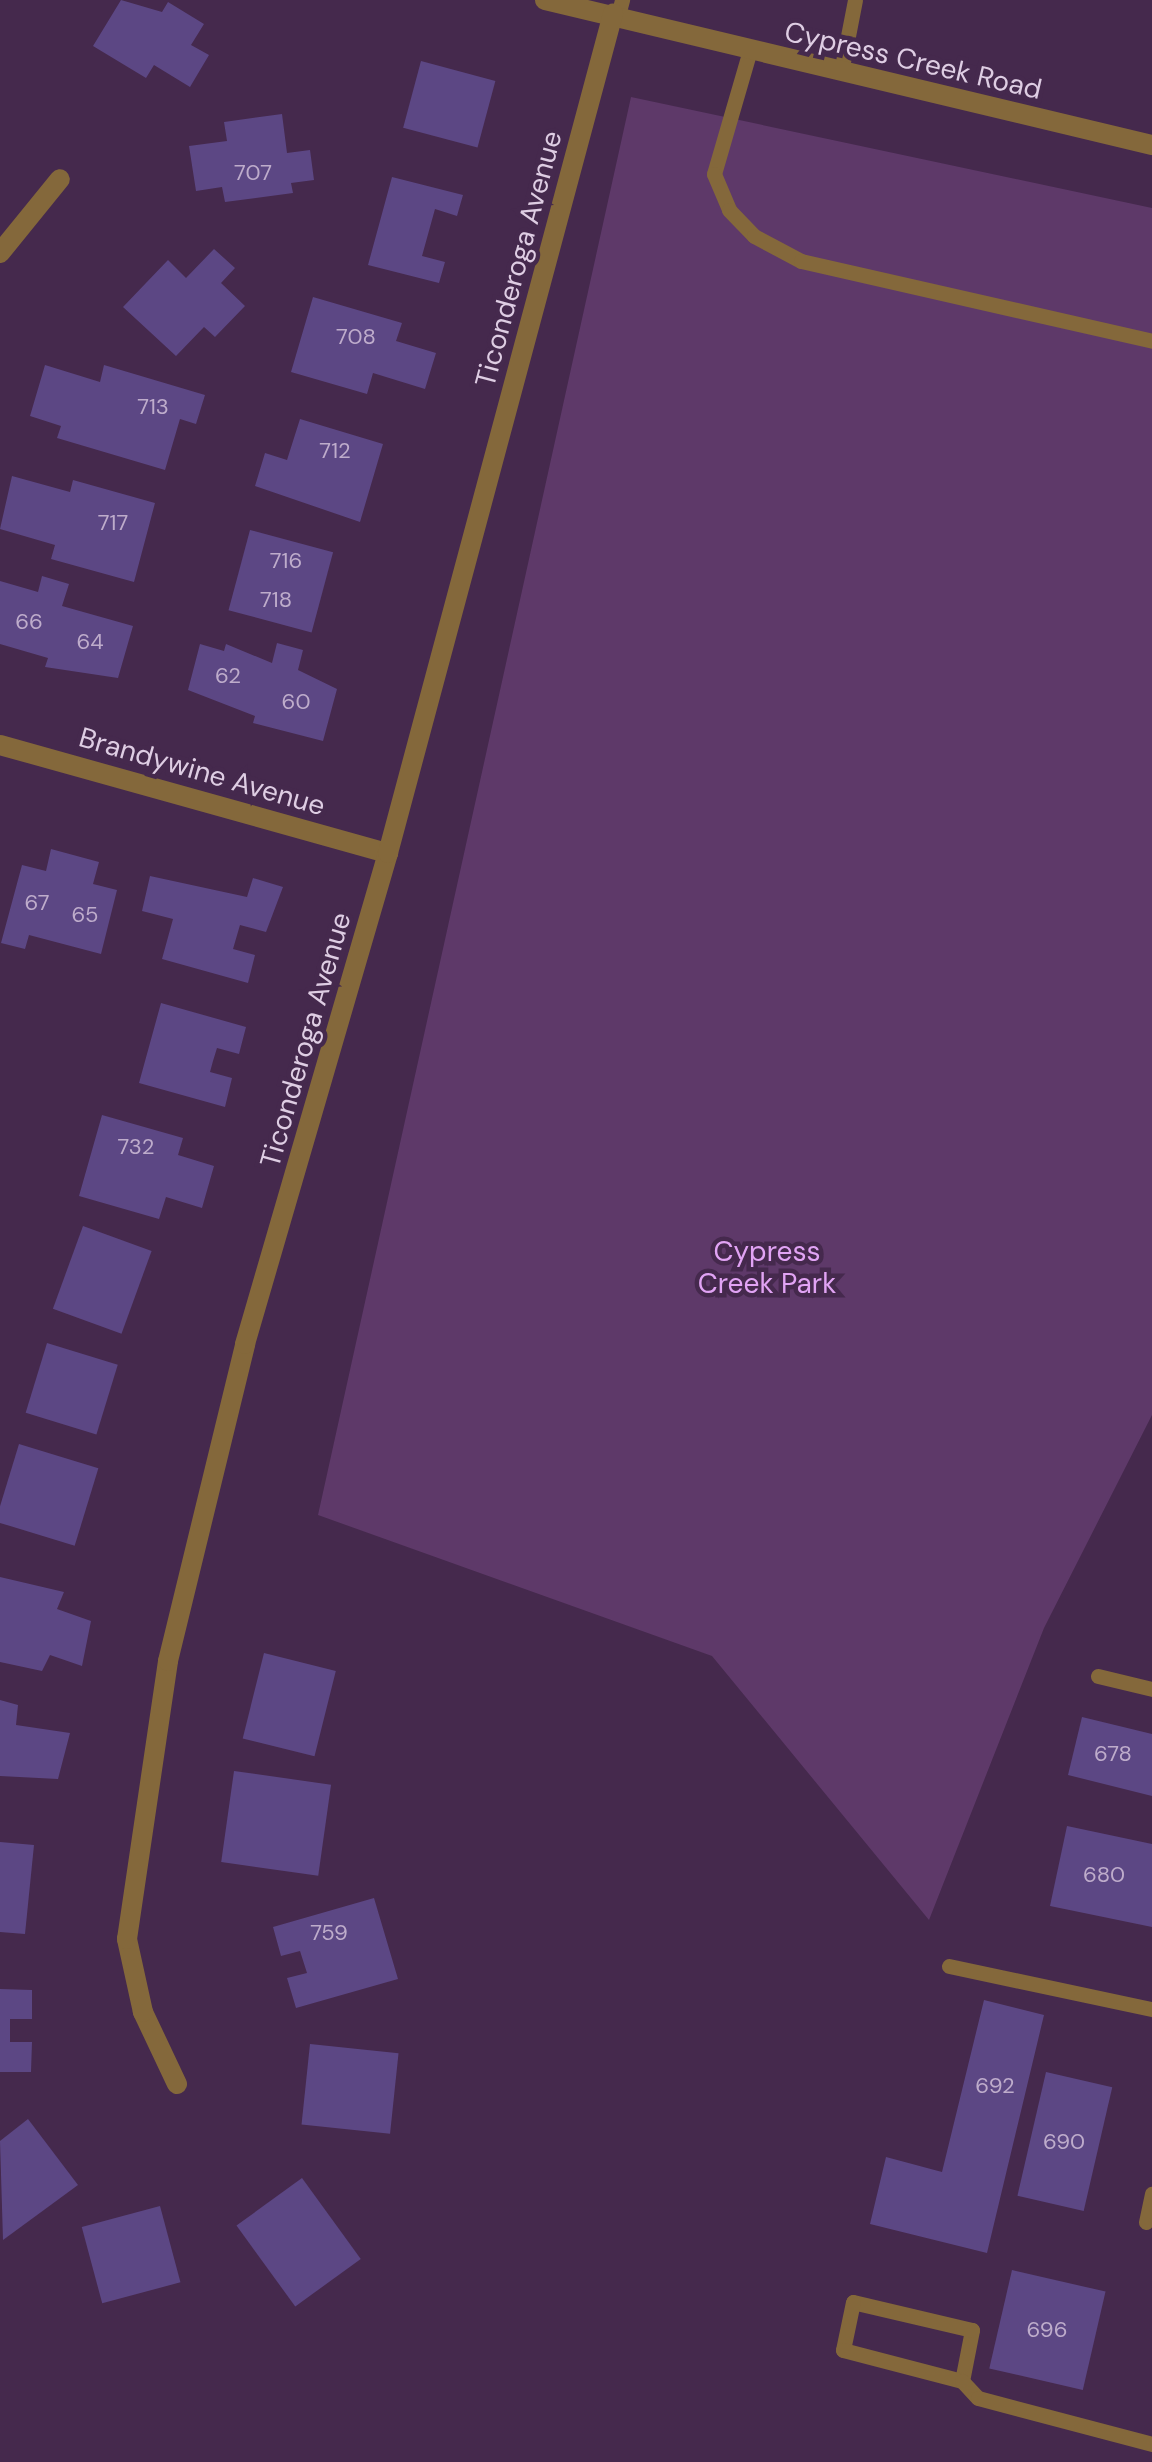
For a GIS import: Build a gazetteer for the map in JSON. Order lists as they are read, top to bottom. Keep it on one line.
{"streets":{"street":["Cypress Creek Road","Ticonderoga Avenue","Brandywine Avenue"]},"crossings":[["Cypress Creek Road","Ticonderoga Avenue"],["Ticonderoga Avenue","Brandywine Avenue"]],"parks":["Cypress Creek Park"],"house_numbers":["707","708","713","712","717","716","718","66","64","62","60","67","65","732","678","680","759","692","690","696"]}
